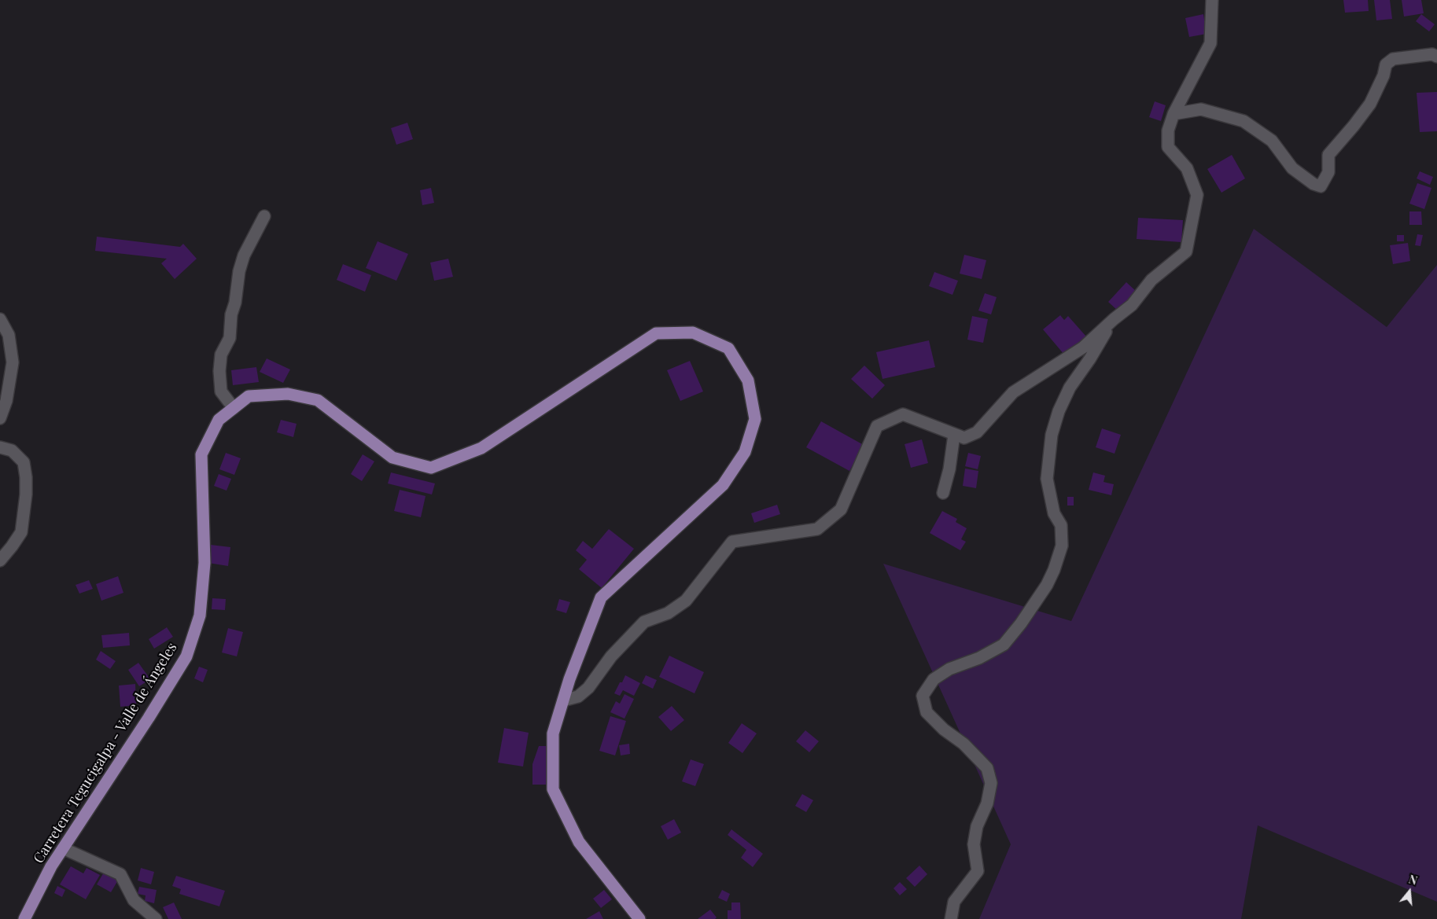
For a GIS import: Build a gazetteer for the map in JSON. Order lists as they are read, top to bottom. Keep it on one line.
{"streets":{"main road":["Carretera Tegucigalpa - Valle de Ángeles"]},"north":"top"}
